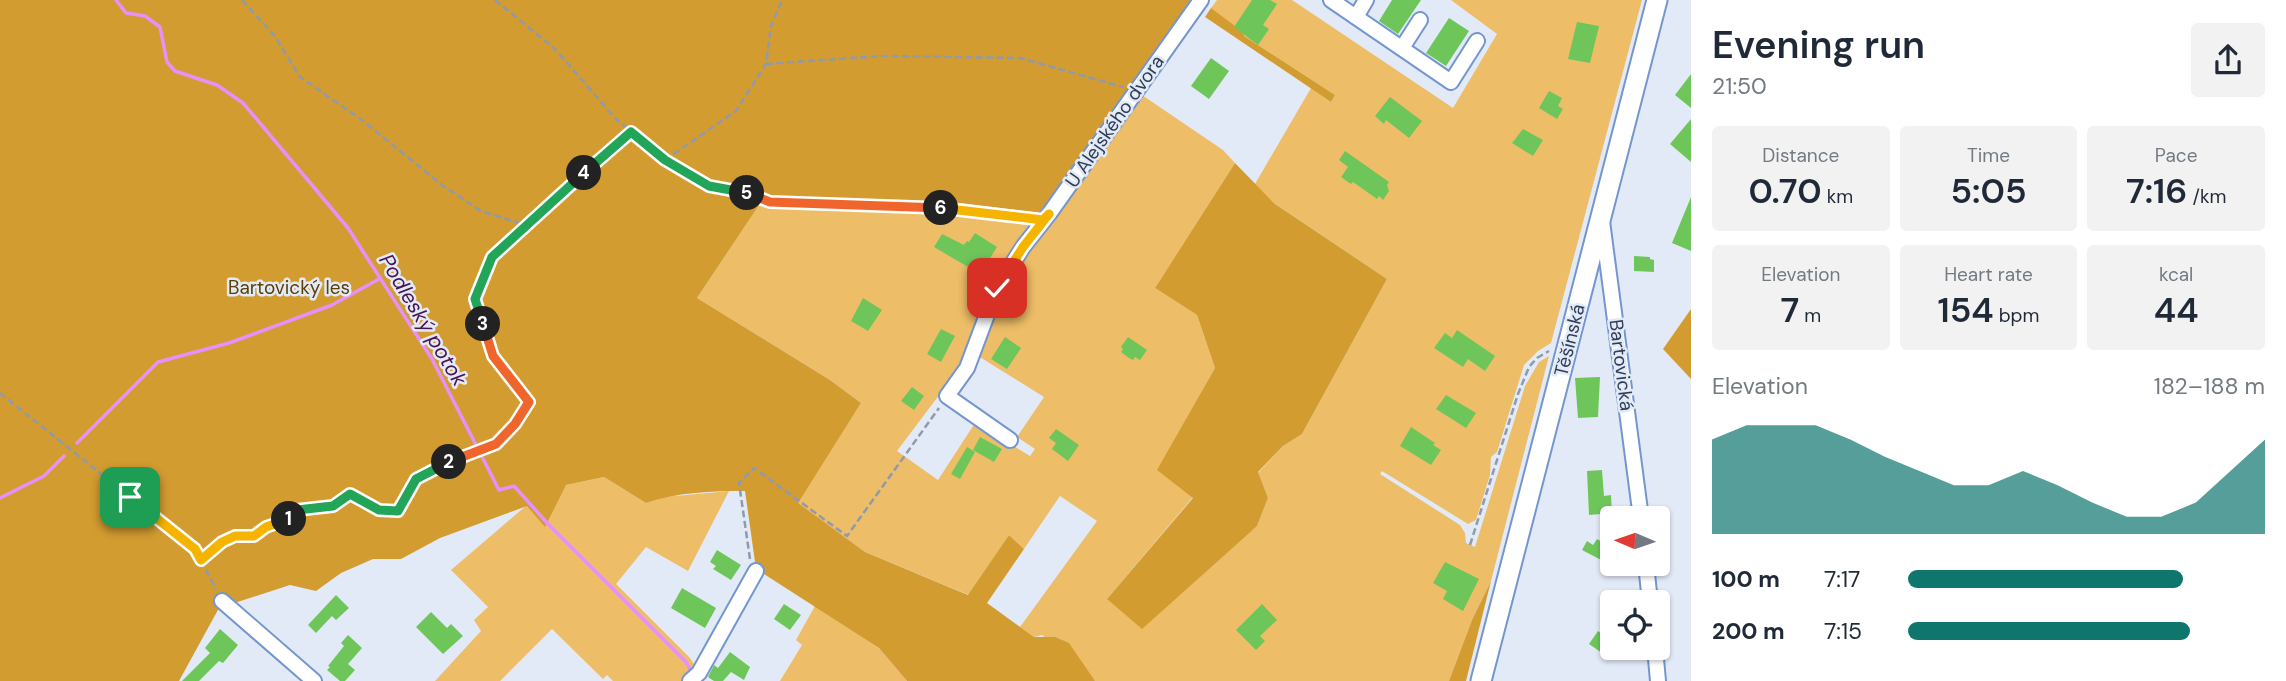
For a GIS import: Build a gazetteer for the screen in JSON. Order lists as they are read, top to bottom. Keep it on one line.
{"streets":{"main road":["Těšínská"],"street":["U Alejského dvora","Bartovická"]},"crossings":[["Těšínská","Bartovická"]],"water":["Podleský potok"],"parks":["Bartovický les"],"north":"left","page":{"heading":["Evening run","21:50"],"stats":[["Distance","0.70 km"],["Time","5:05"],["Pace","7:16 /km"],["Elevation","7 m"],["Heart rate","154 bpm"],["kcal","44"]],"pins":["4","5","6","3","2","1"],"chart":["Elevation","182–188 m"],"list":[{"name":"100 m","note":"7:17"},{"name":"200 m","note":"7:15"}]}}
